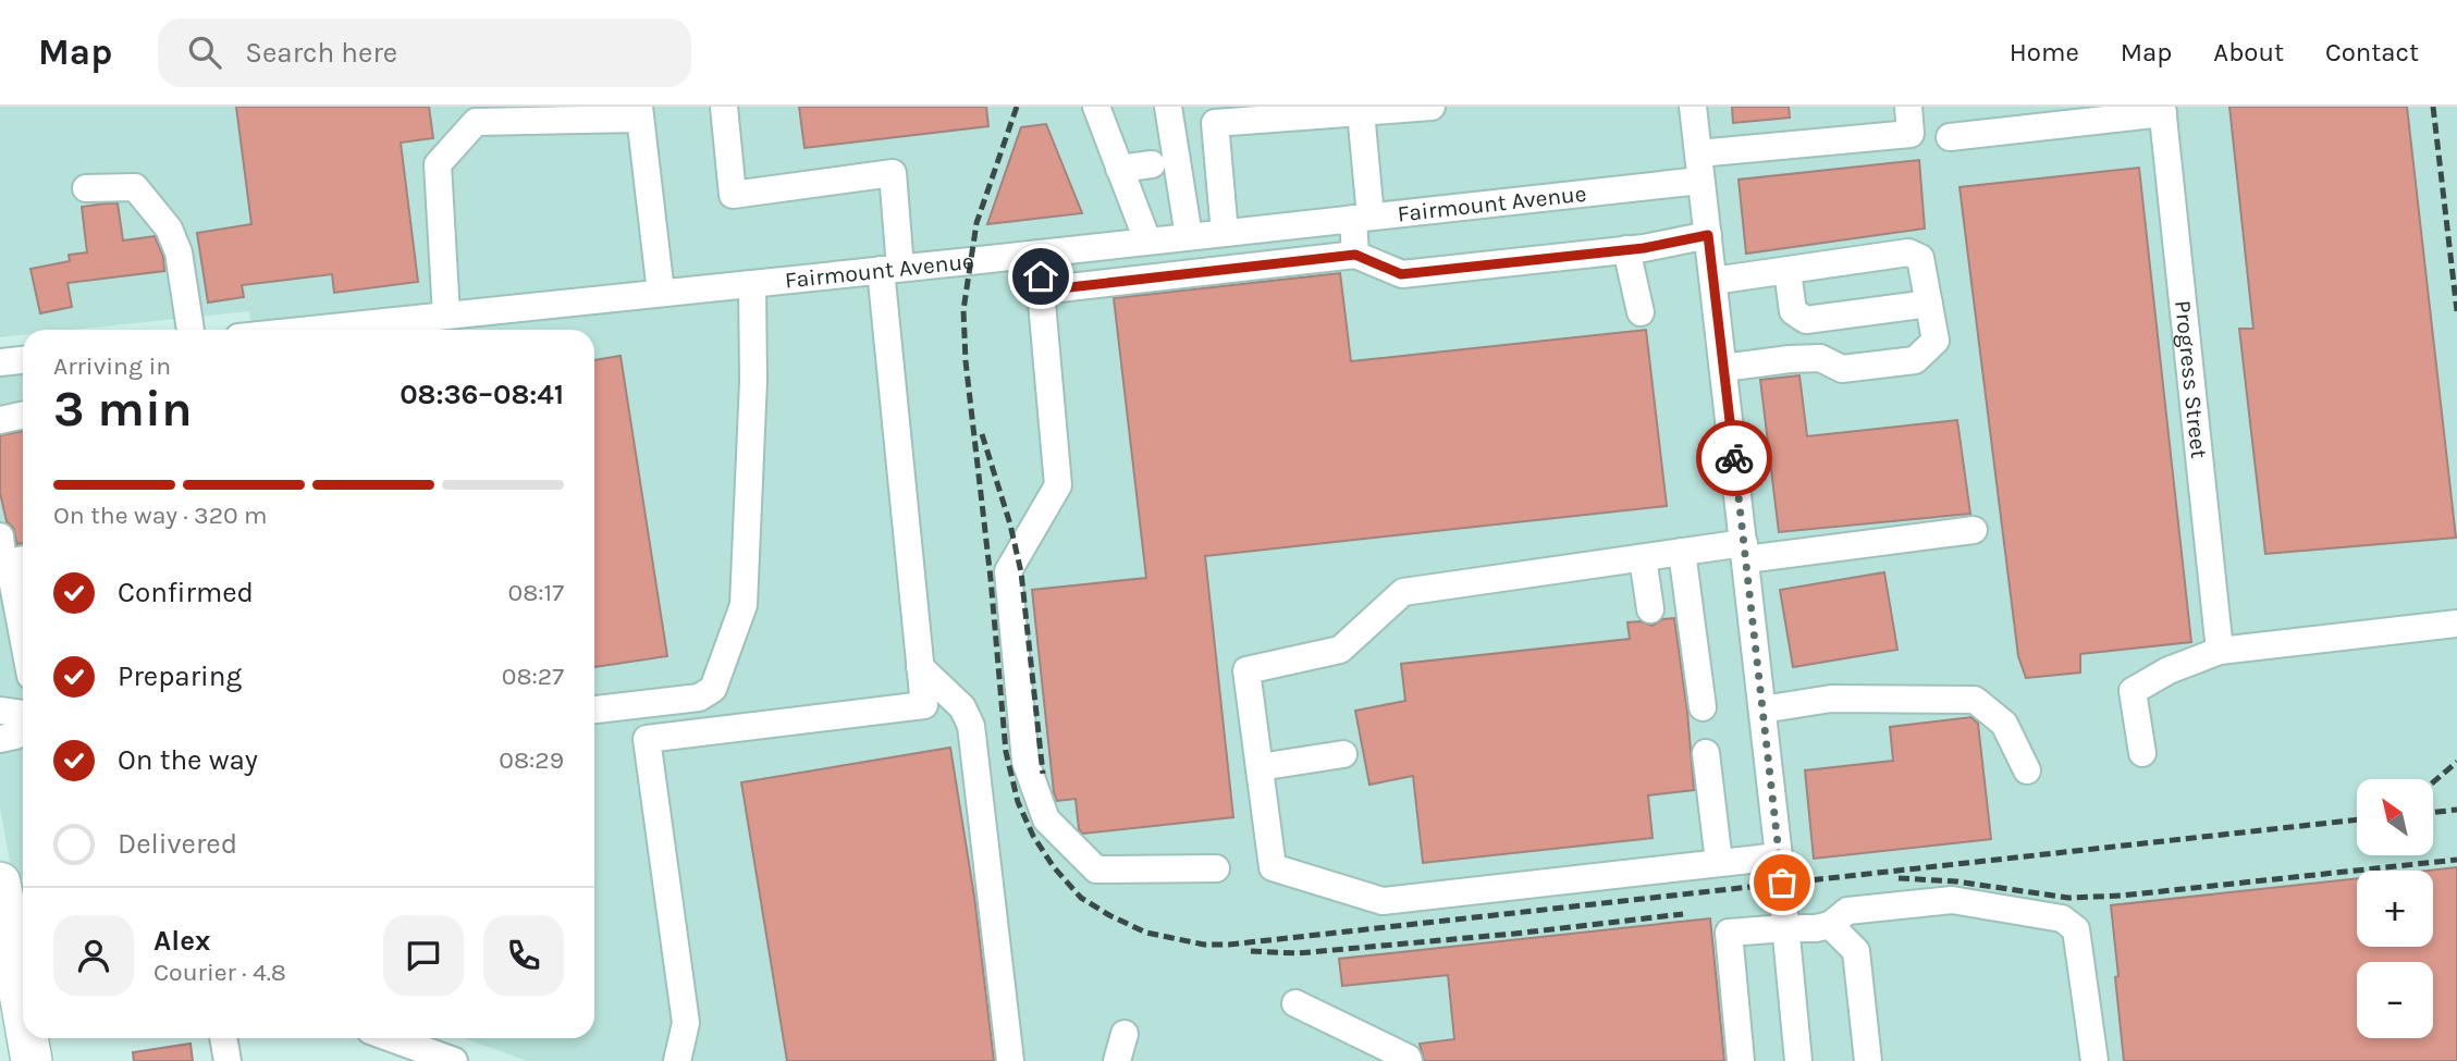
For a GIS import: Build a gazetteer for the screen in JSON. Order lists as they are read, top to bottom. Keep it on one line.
{"streets":{"street":["Fairmount Avenue","Progress Street"]},"north":"top left","page":{"header":"Map","search":"Search here","nav":["Home","Map","About","Contact"],"heading":["3 min","Arriving in","08:36–08:41"],"panel":["Alex","Courier · 4.8"],"bar":"On the way · 320 m","list":[["Confirmed","08:17"],["Preparing","08:27"],["On the way","08:29"],"Delivered"],"map_buttons":["+","−"]}}
